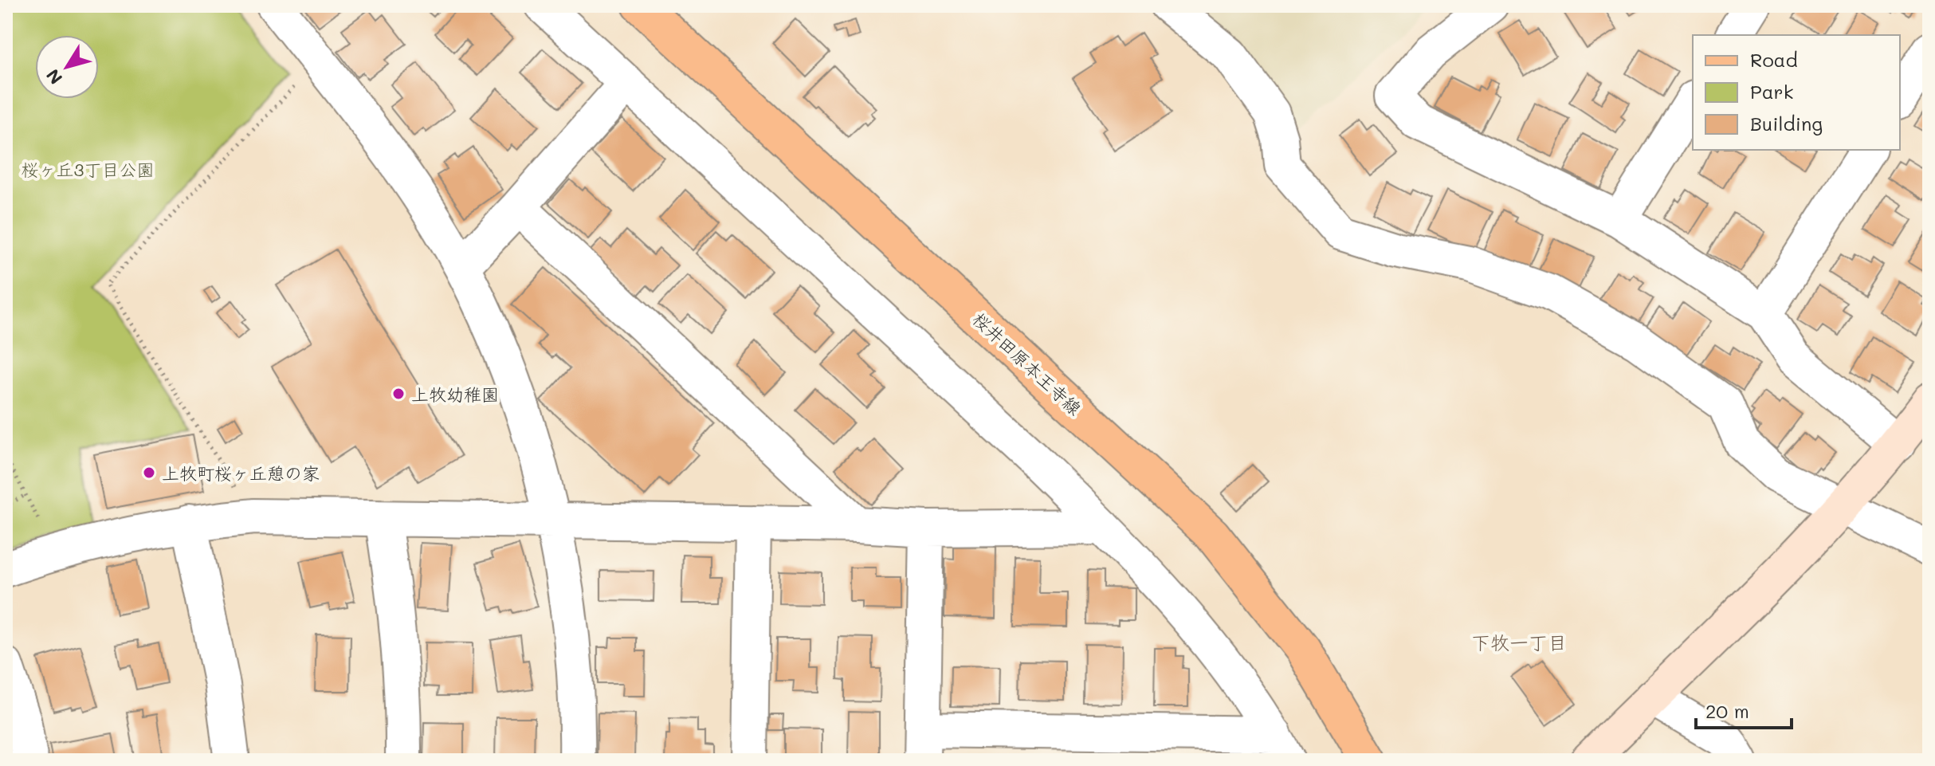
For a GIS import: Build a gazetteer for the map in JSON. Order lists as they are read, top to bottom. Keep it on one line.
{"streets":{"main road":["桜井田原本王寺線"]},"districts":["下牧一丁目"],"parks":["桜ヶ丘3丁目公園"],"places":["上牧幼稚園","上牧町桜ヶ丘憩の家"],"legend":["Road","Park","Building"],"scale_bar":"20 m","north":"bottom left"}
